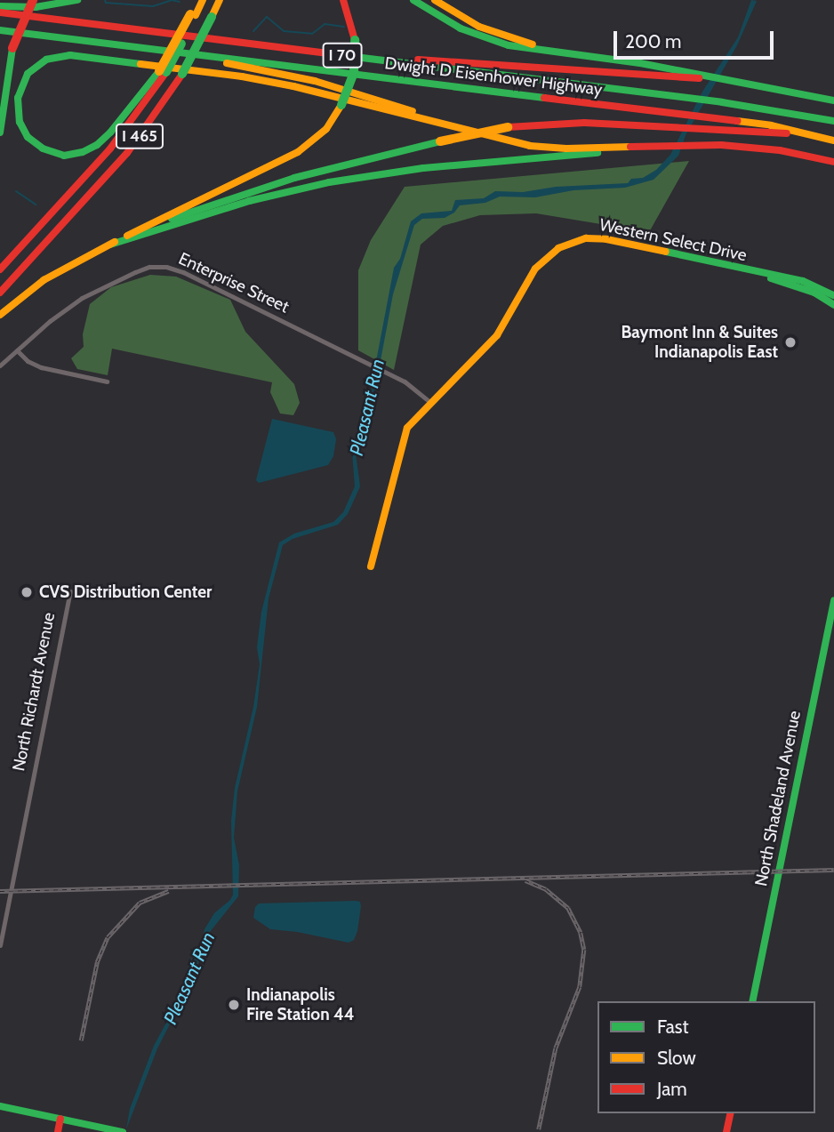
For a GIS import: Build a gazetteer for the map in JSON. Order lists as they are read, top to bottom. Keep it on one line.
{"streets":{"main road":["I 70","Dwight D Eisenhower Highway","I 465","Western Select Drive","North Shadeland Avenue"],"street":["Enterprise Street","North Richardt Avenue"]},"crossings":[["Western Select Drive","Enterprise Street"]],"water":["Pleasant Run"],"places":["Baymont Inn & Suites Indianapolis East","CVS Distribution Center","Indianapolis Fire Station 44"],"legend":["Fast","Slow","Jam"],"scale_bar":"200 m"}
